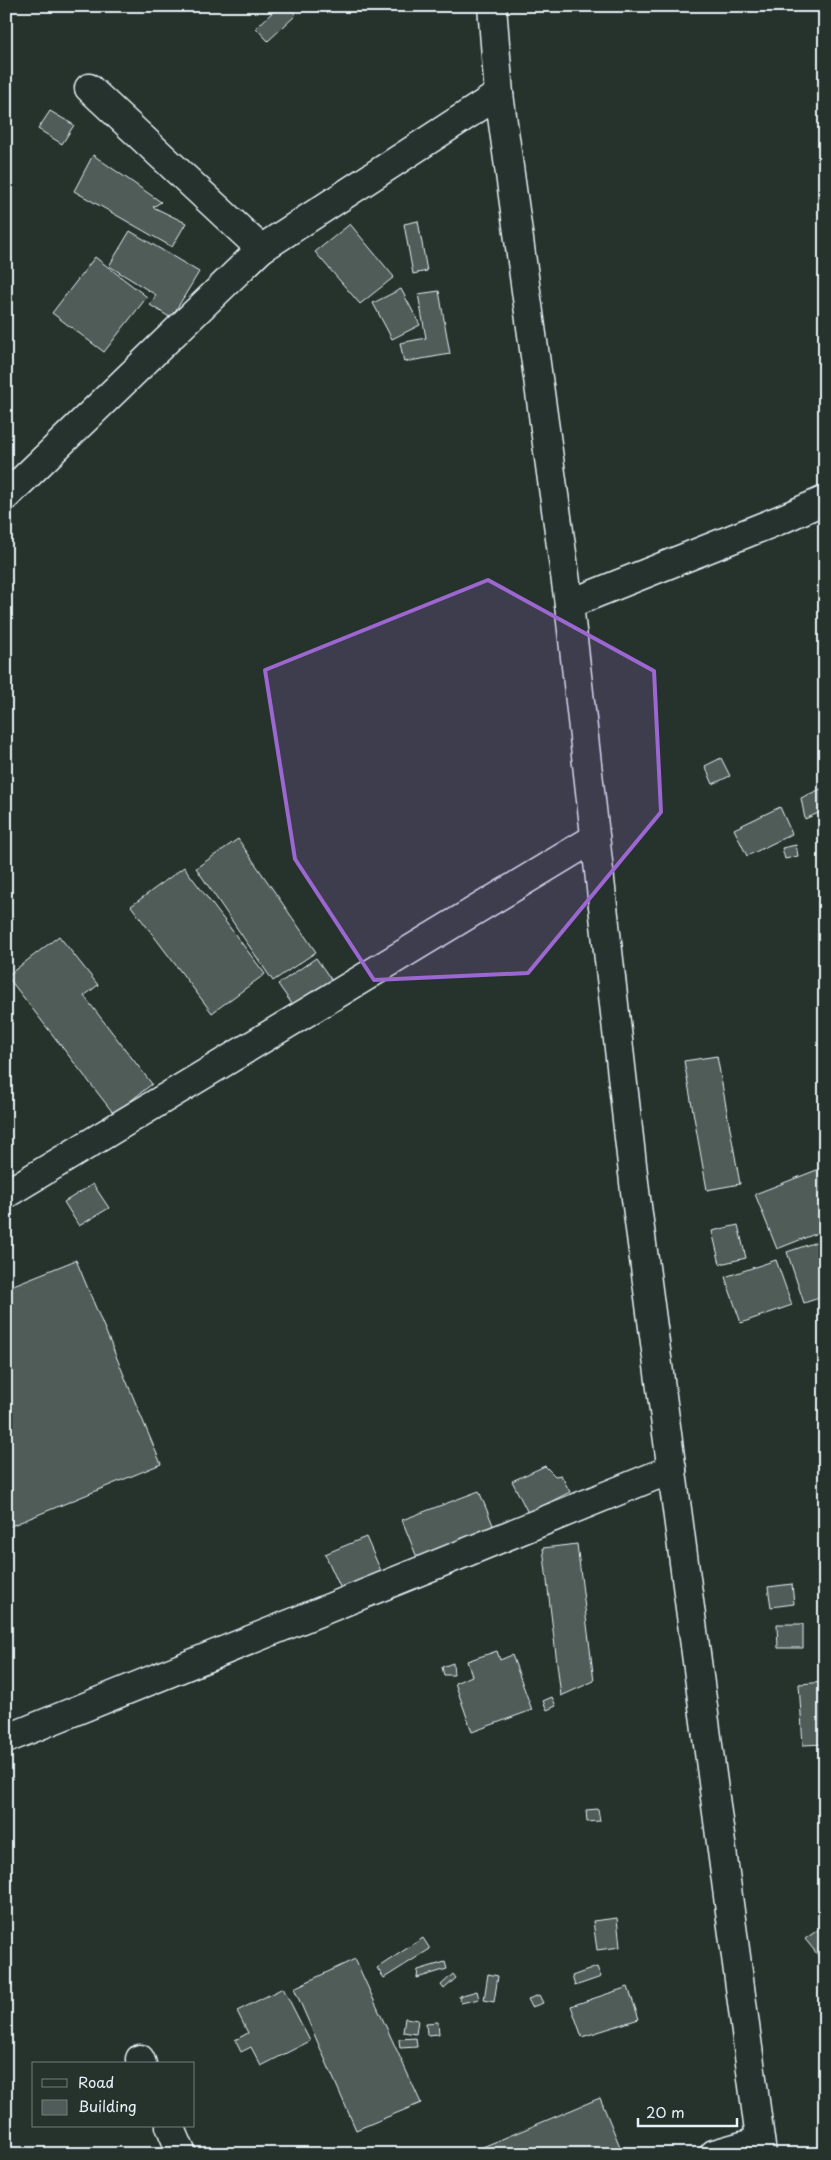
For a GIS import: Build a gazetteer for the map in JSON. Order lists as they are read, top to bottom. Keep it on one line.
{"legend":["Road","Building"],"scale_bar":"20 m"}
